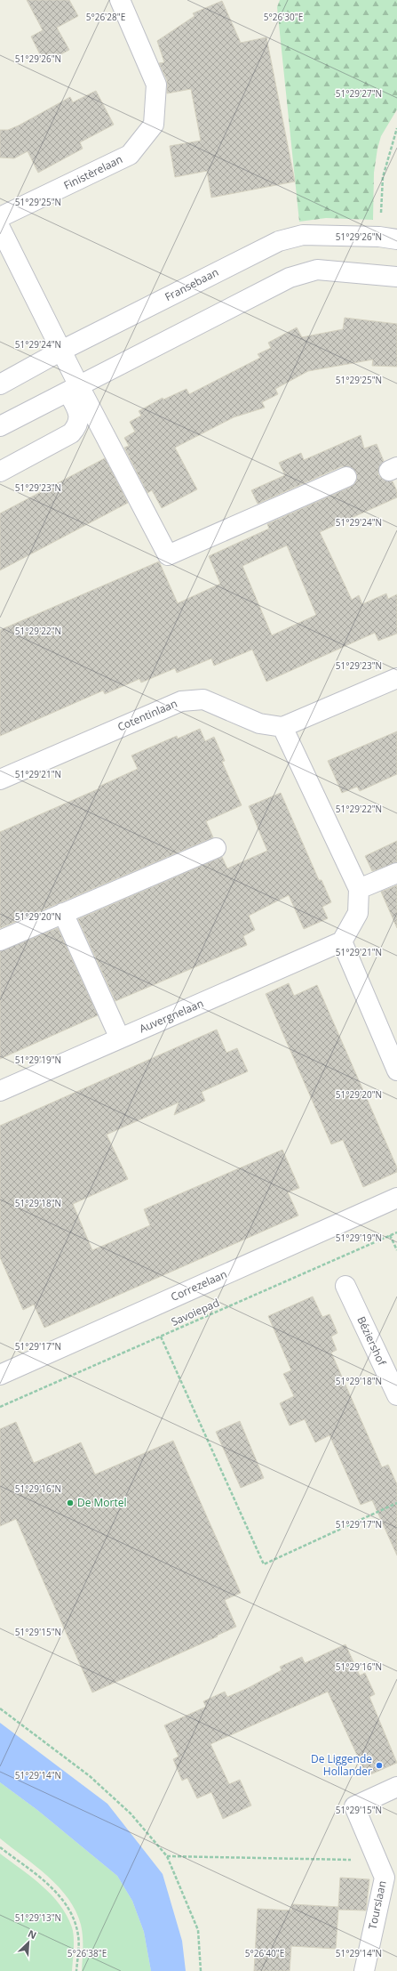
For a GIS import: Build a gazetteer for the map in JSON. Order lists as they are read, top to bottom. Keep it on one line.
{"streets":{"street":["Finistèrelaan","Fransebaan","Cotentinlaan","Auvergnelaan","Correzelaan","Béziershof","Tourslaan"],"path":["Savoiepad"]},"places":["De Mortel","De Liggende Hollander"],"north":"top right","coordinates":["5°26'28\"E","5°26'30\"E","51°29'26\"N","51°29'27\"N","51°29'25\"N","51°29'24\"N","51°29'23\"N","51°29'22\"N","51°29'21\"N","51°29'20\"N","51°29'19\"N","51°29'18\"N","51°29'17\"N","51°29'16\"N","51°29'15\"N","51°29'14\"N","51°29'13\"N","5°26'38\"E","5°26'40\"E"]}
